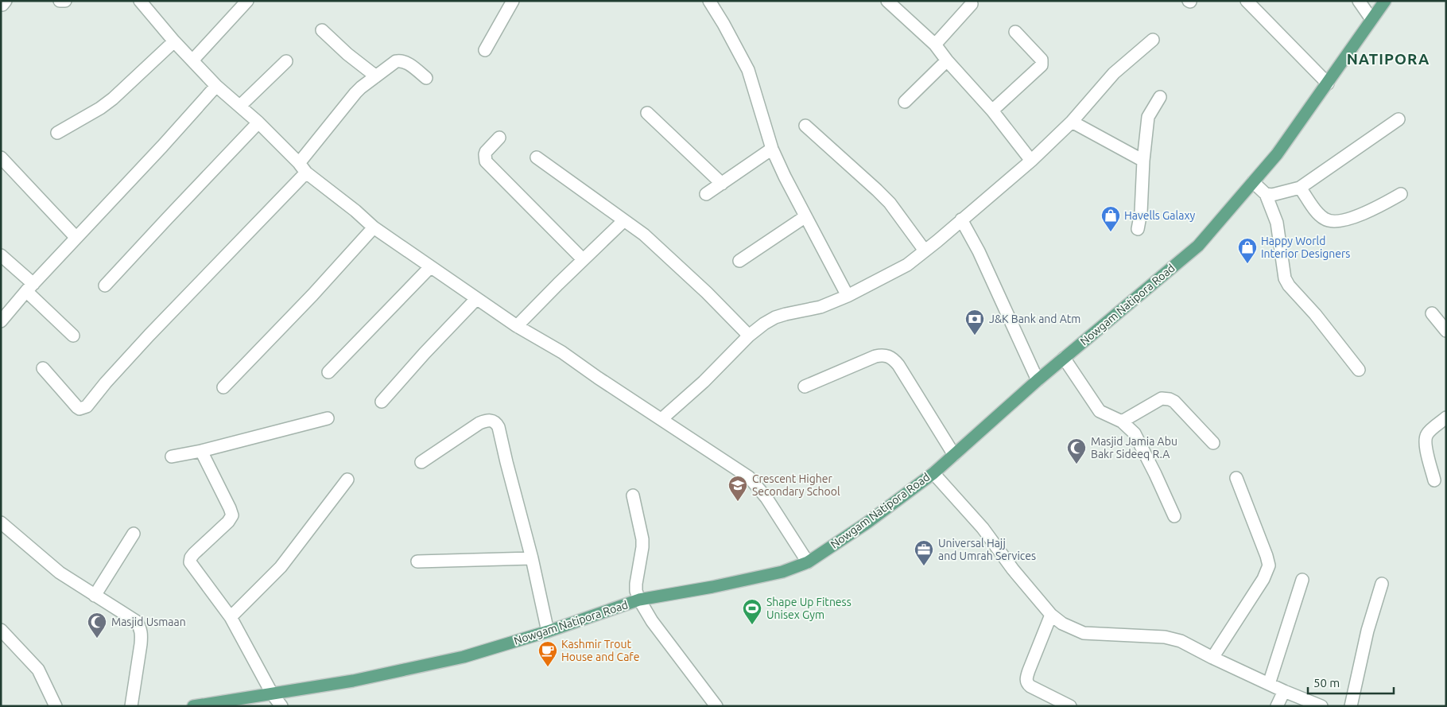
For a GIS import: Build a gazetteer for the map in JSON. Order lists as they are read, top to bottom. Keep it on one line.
{"streets":{"main road":["Nowgam Natipora Road"]},"districts":["NATIPORA"],"places":{"shop":["Havells Galaxy","Happy World Interior Designers"],"bank":["J&K Bank and Atm"],"mosque":["Masjid Jamia Abu Bakr Sideeq R.A","Masjid Usmaan"],"school or university":["Crescent Higher Secondary School"],"office":["Universal Hajj and Umrah Services"],"sports":["Shape Up Fitness Unisex Gym"],"cafe":["Kashmir Trout House and Cafe"]},"scale_bar":"50 m"}
